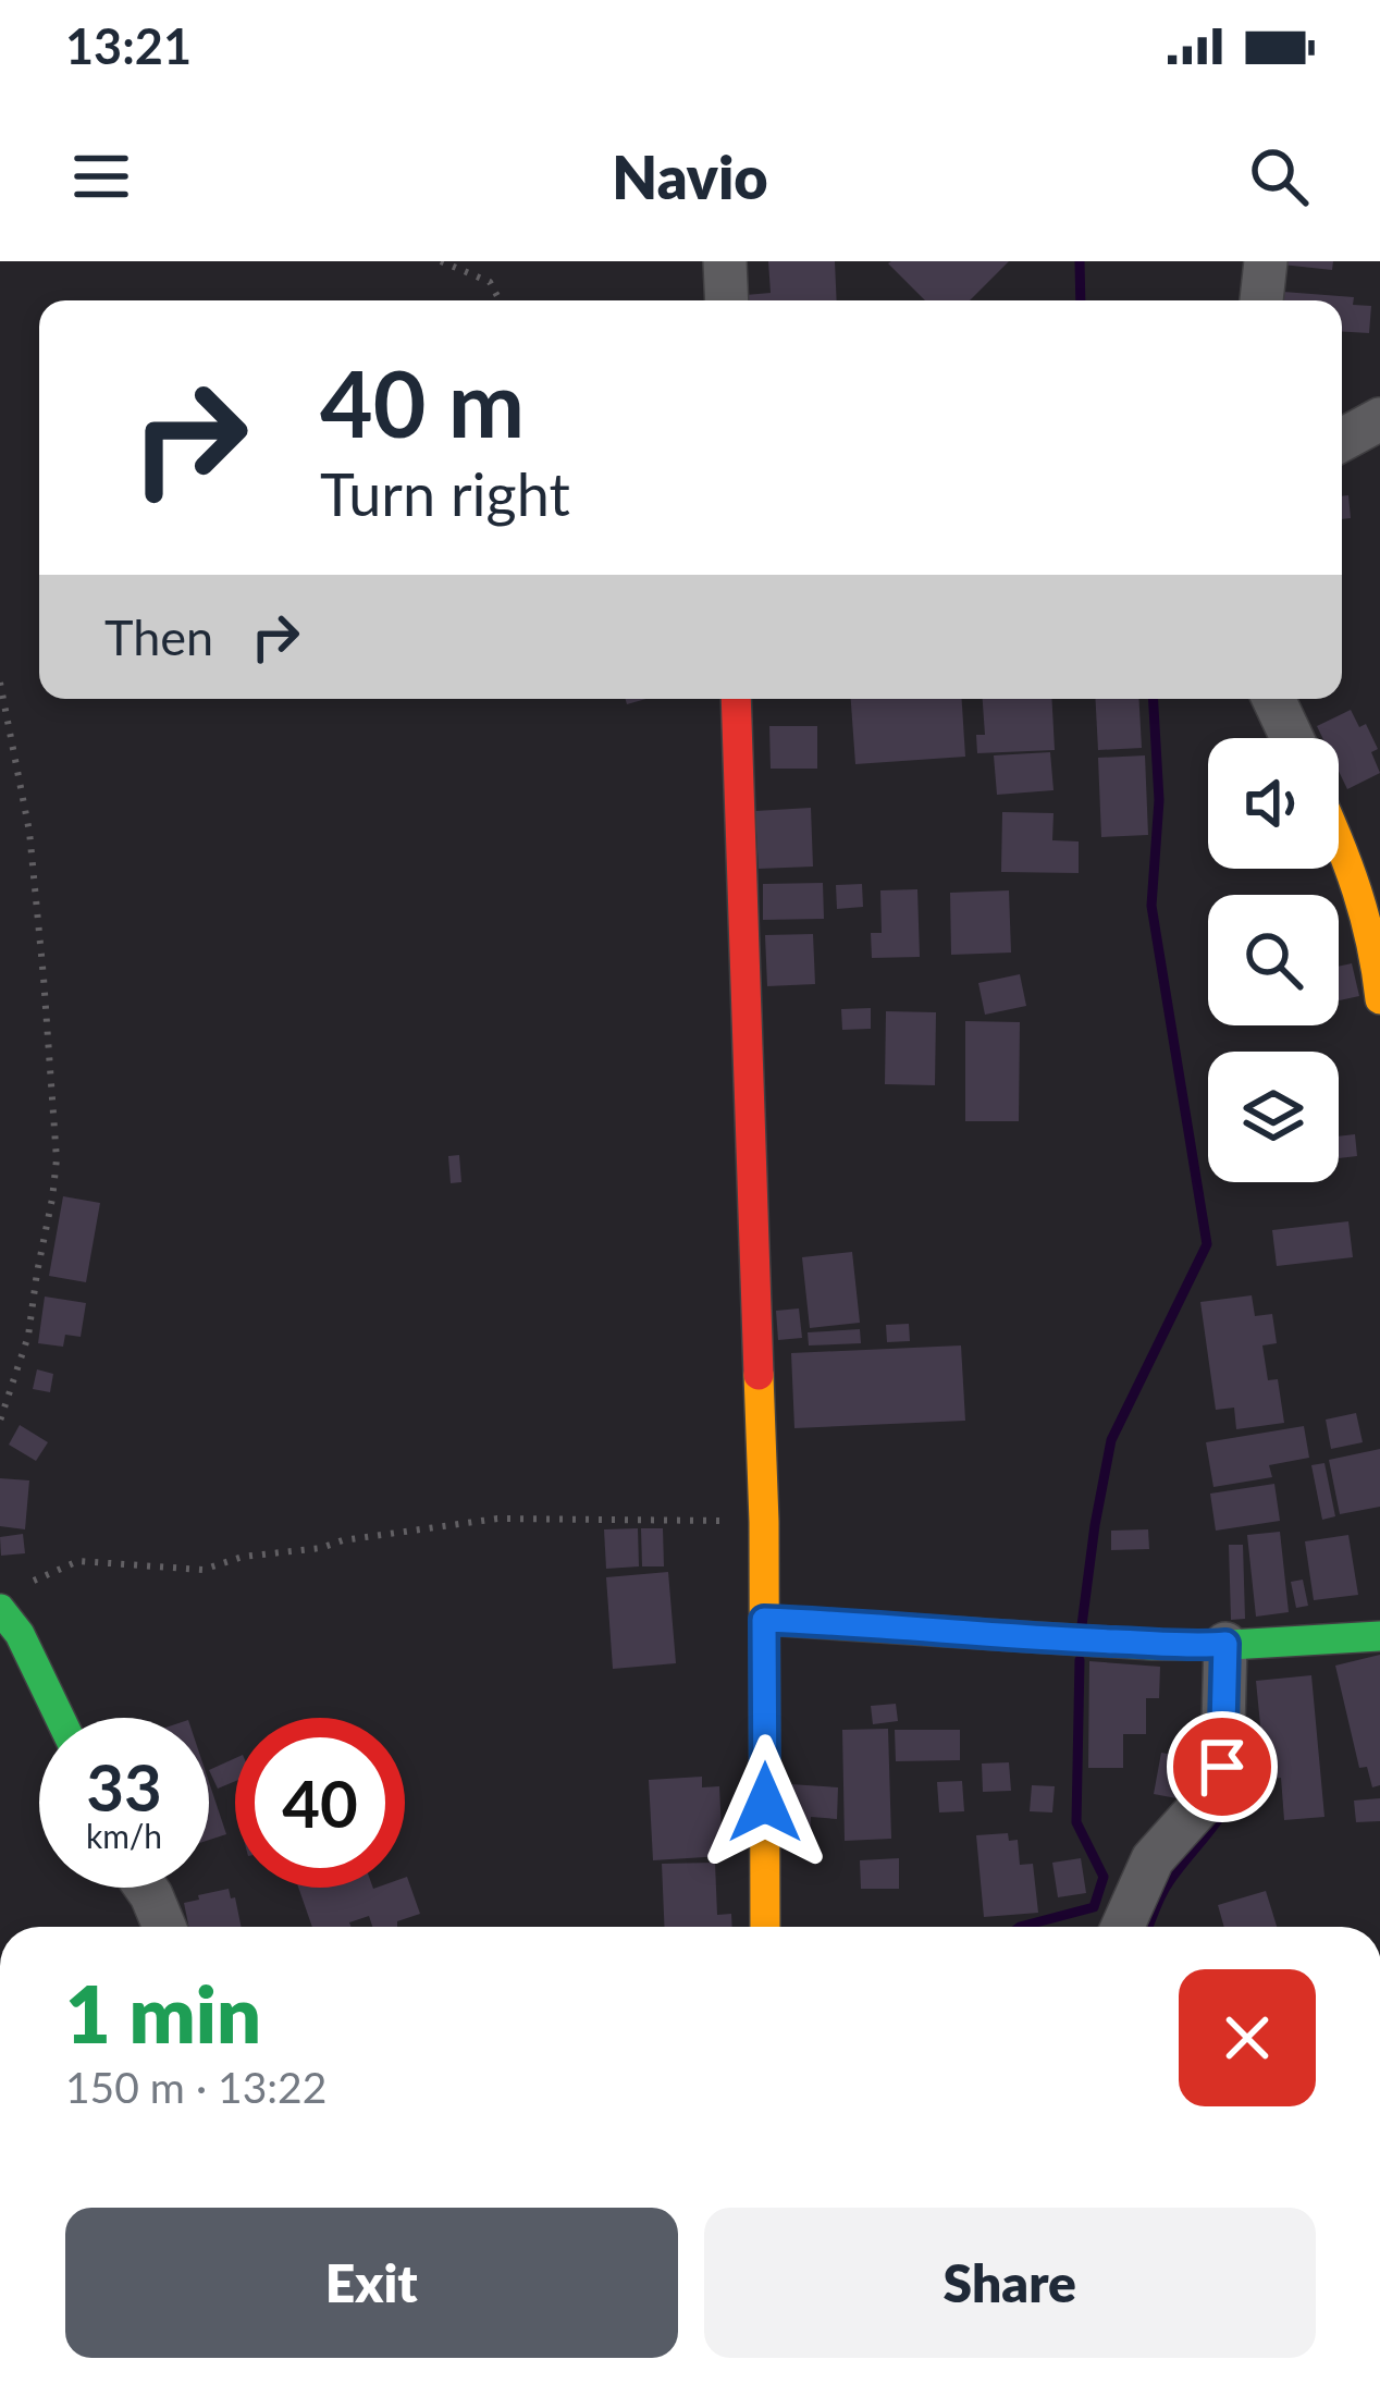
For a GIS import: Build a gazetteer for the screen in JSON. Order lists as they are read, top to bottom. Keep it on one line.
{"page":{"status":"13:21","header":"Navio","turn":["40 m","Turn right"],"then":"Then","speed":"33 km/h","limit":"40","heading":["1 min","150 m · 13:22"],"buttons":["Exit","Share"]}}
